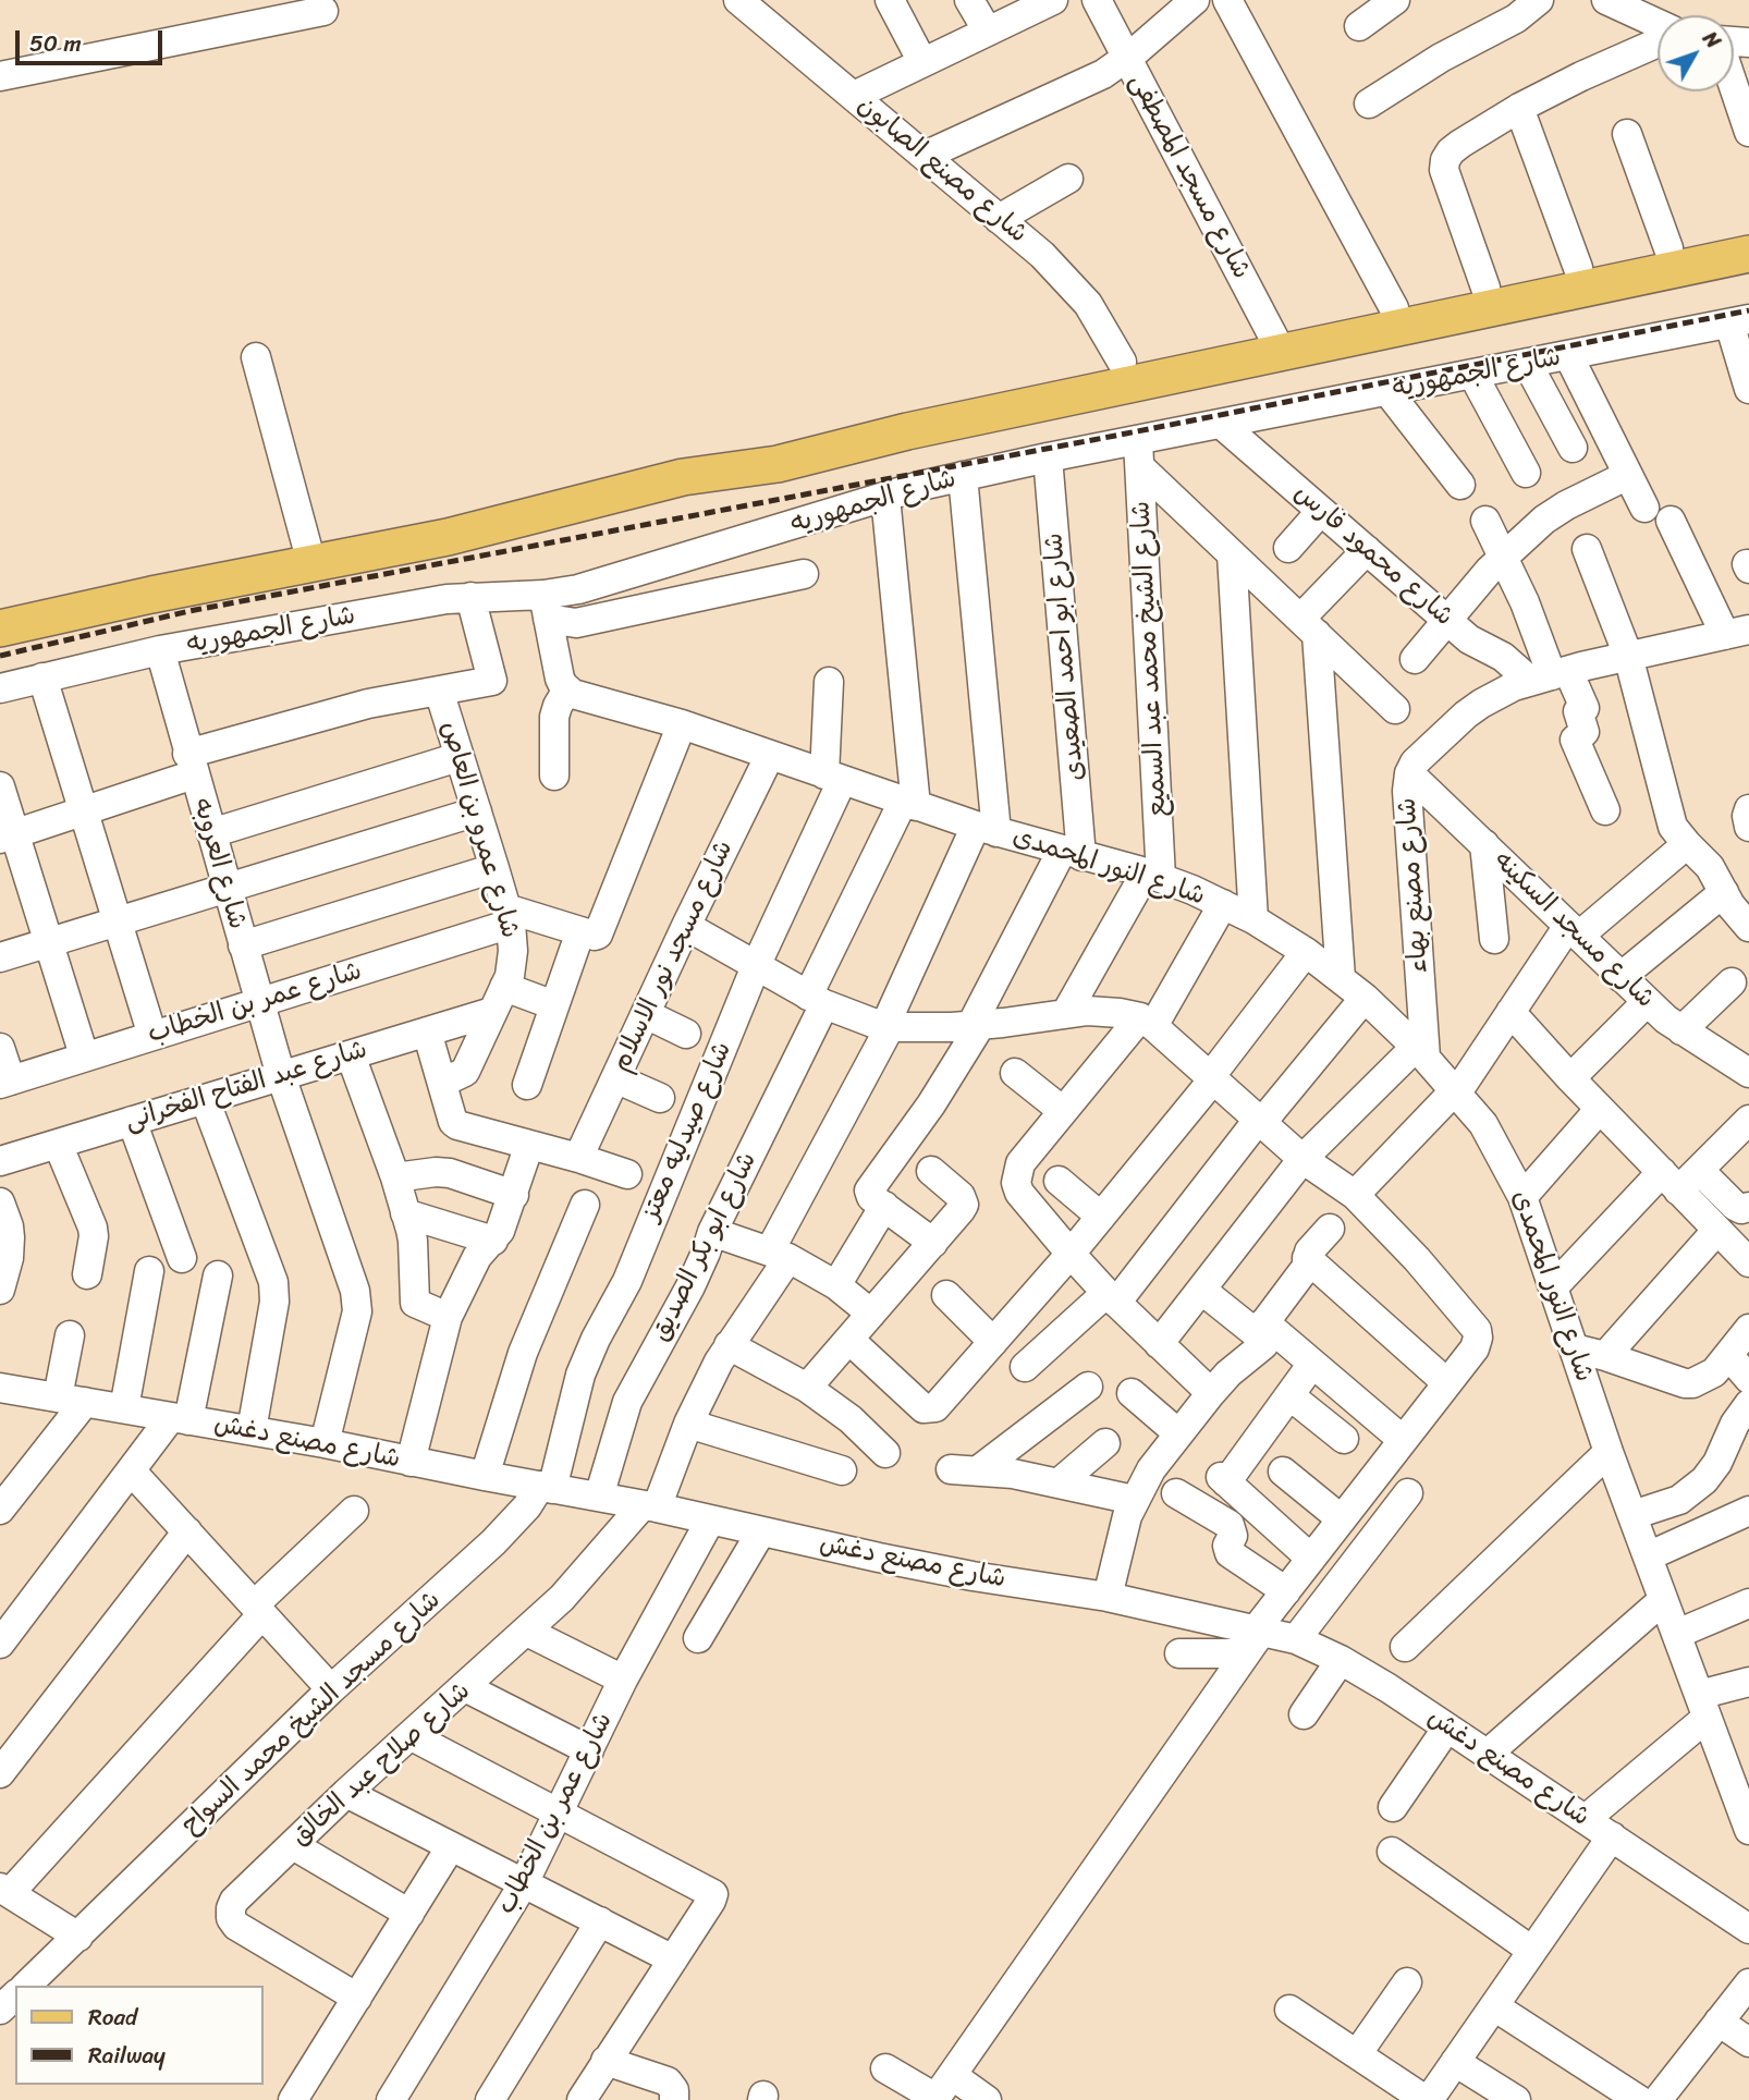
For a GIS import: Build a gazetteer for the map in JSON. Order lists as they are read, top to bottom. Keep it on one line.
{"streets":{"street":["شارع مصنع الصابون","شارع مسجد المصطفى","شارع الجمهوريه","شارع محمود فارس","شارع ابو احمد الصعيدى","شارع الشيخ محمد عبد السميع","شارع عمرو بن العاص","شارع العروبه","شارع النور المحمدى","شارع مصنع بهاء","شارع مسجد السكينه","شارع مسجد نور الاسلام","شارع عمر بن الخطاب","شارع عبد الفتاح الفخرانى","شارع صيدليه معتز","شارع ابو بكر الصديق","شارع مصنع دغش","شارع مسجد الشيخ محمد السواح","شارع صلاح عبد الخالق"]},"crossings":[["شارع الجمهوريه","شارع محمود فارس"],["شارع الجمهوريه","شارع ابو احمد الصعيدى"],["شارع الجمهوريه","شارع الشيخ محمد عبد السميع"],["شارع الجمهوريه","شارع العروبه"],["شارع محمود فارس","شارع مصنع بهاء"],["شارع ابو احمد الصعيدى","شارع النور المحمدى"],["شارع الشيخ محمد عبد السميع","شارع النور المحمدى"],["شارع عمرو بن العاص","شارع عمر بن الخطاب"],["شارع عمرو بن العاص","شارع عبد الفتاح الفخرانى"],["شارع العروبه","شارع عمر بن الخطاب"],["شارع العروبه","شارع عبد الفتاح الفخرانى"],["شارع العروبه","شارع مصنع دغش"],["شارع النور المحمدى","شارع مصنع بهاء"],["شارع النور المحمدى","شارع مسجد نور الاسلام"],["شارع النور المحمدى","شارع صيدليه معتز"],["شارع النور المحمدى","شارع ابو بكر الصديق"],["شارع النور المحمدى","شارع صلاح عبد الخالق"],["شارع مصنع بهاء","شارع مسجد السكينه"],["شارع عمر بن الخطاب","شارع مصنع دغش"],["شارع صيدليه معتز","شارع مصنع دغش"],["شارع صيدليه معتز","شارع مسجد الشيخ محمد السواح"],["شارع ابو بكر الصديق","شارع مصنع دغش"],["شارع مصنع دغش","شارع مسجد الشيخ محمد السواح"],["شارع مصنع دغش","شارع صلاح عبد الخالق"]],"legend":["Road","Railway"],"scale_bar":"50 m","north":"top right"}
